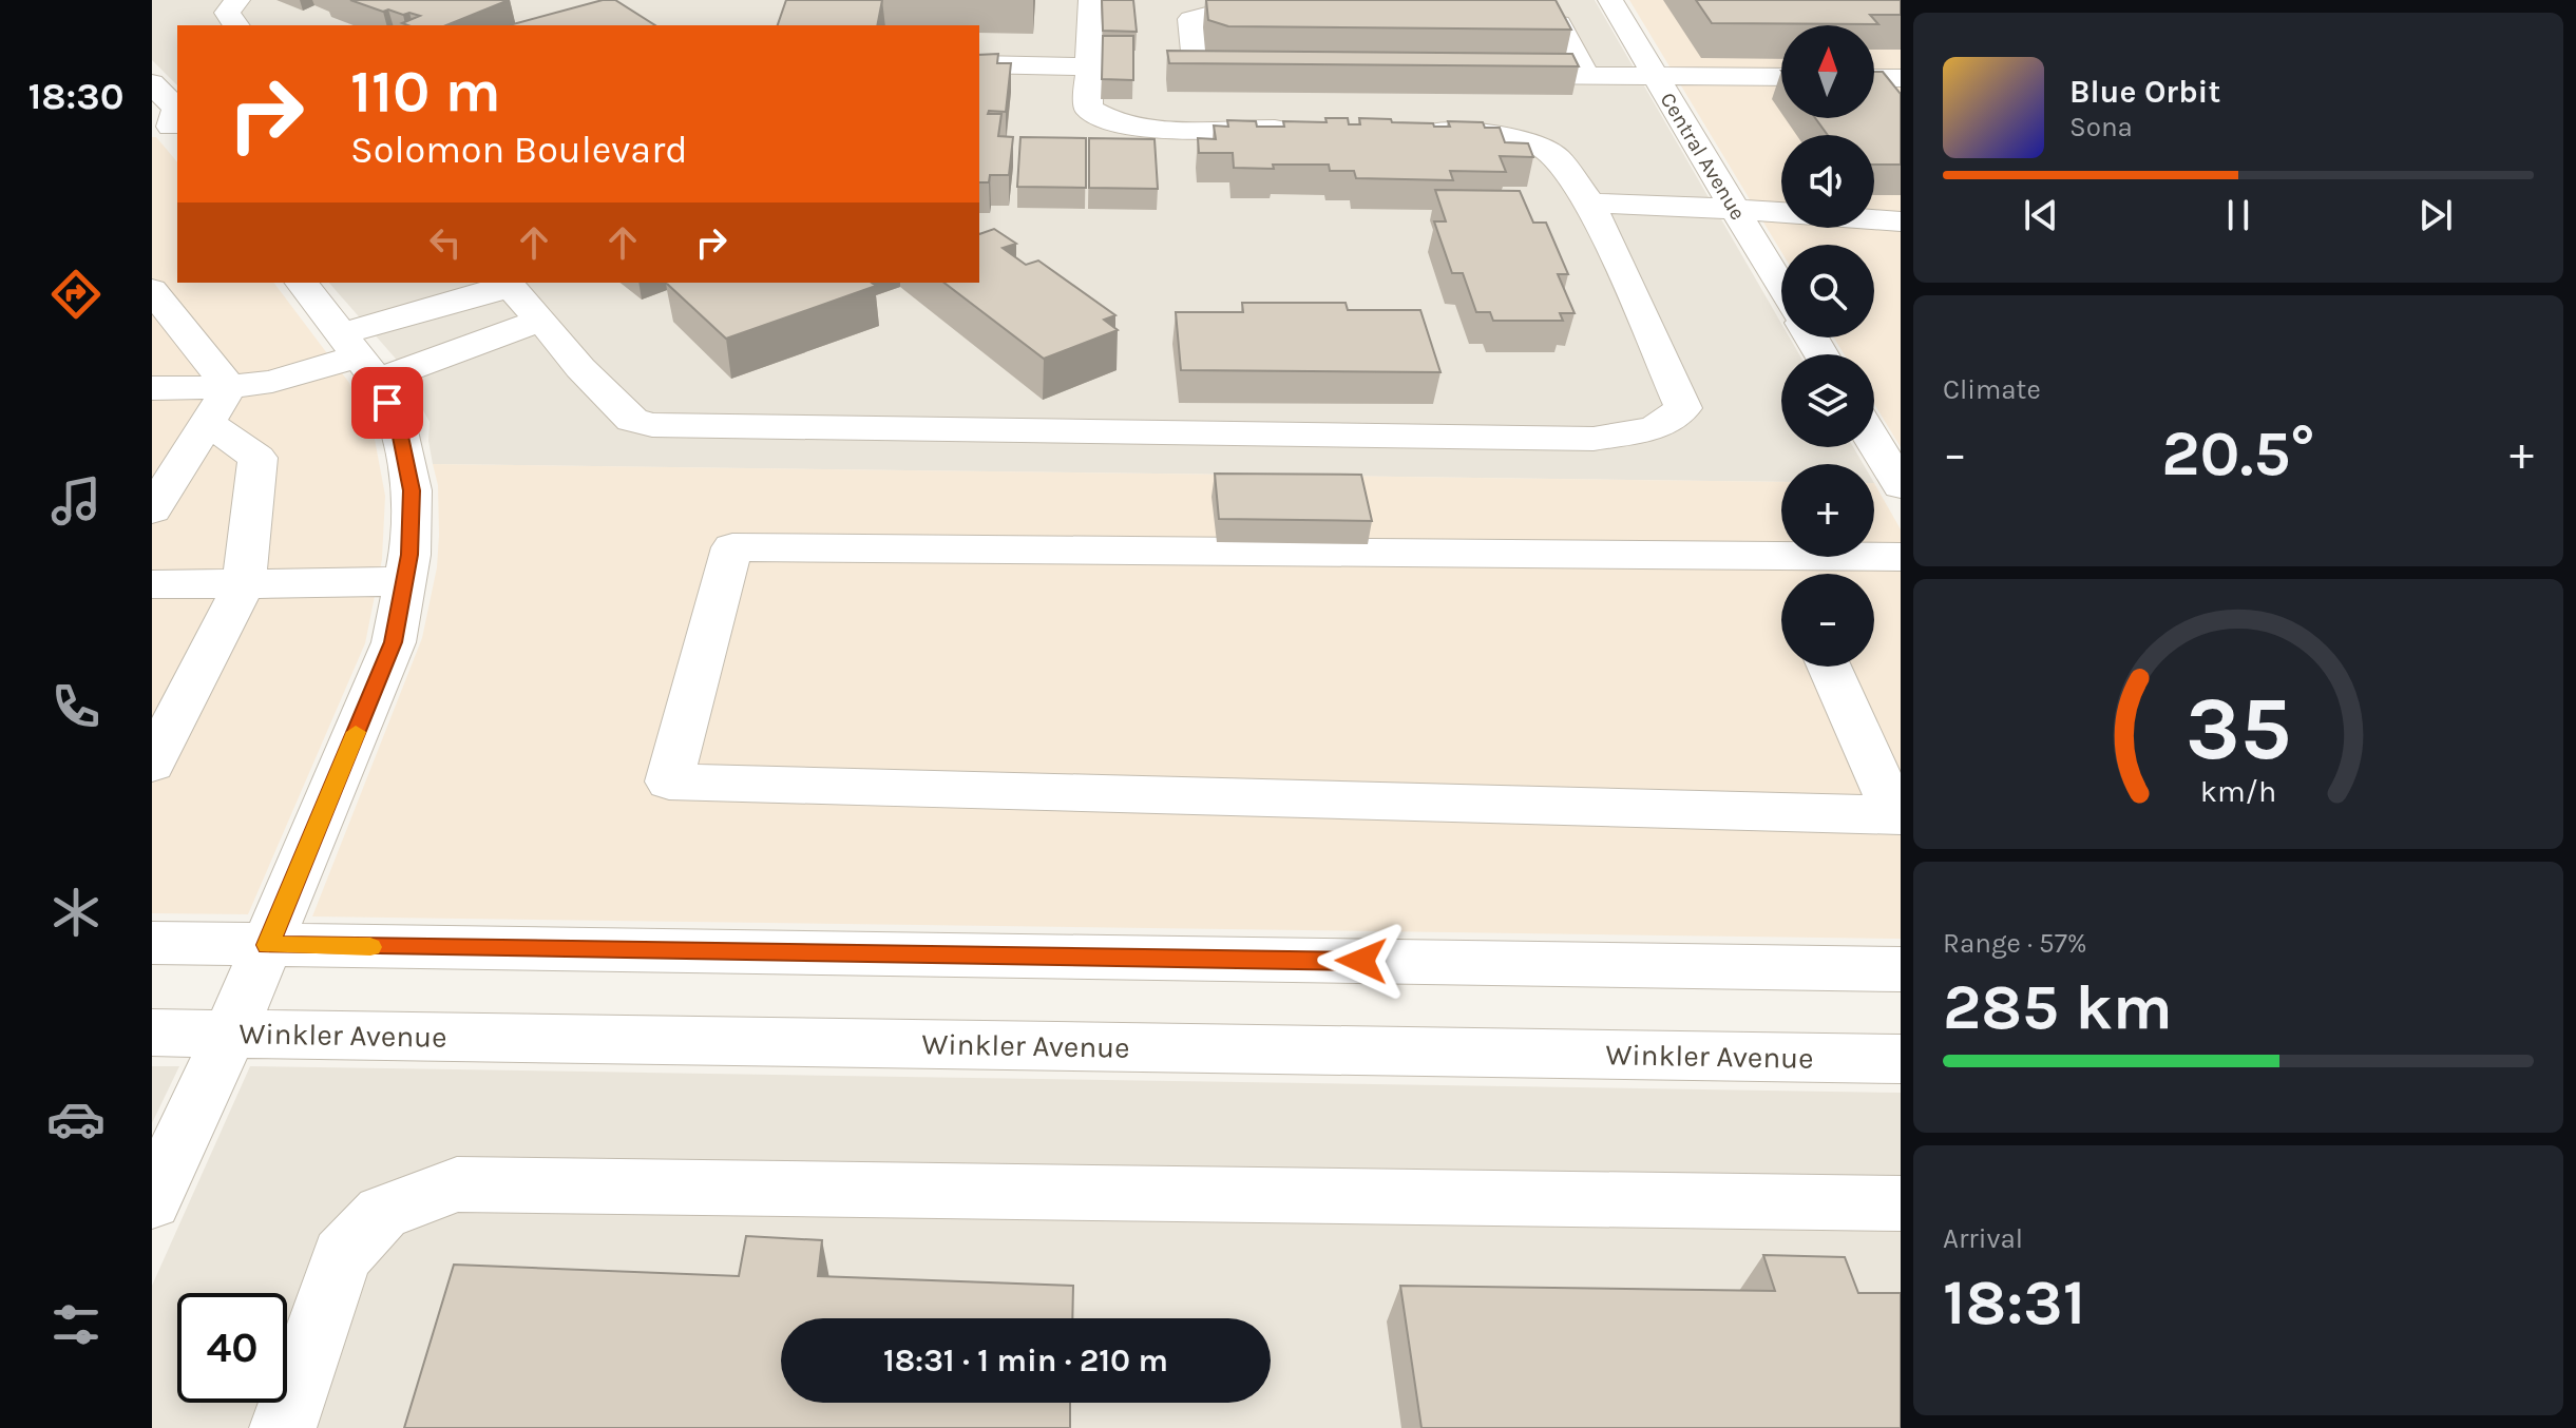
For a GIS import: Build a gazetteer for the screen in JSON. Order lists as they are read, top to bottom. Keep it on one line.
{"streets":{"street":["Central Avenue","Winkler Avenue"]},"north":"top","page":{"tabs":"18:30","map_buttons":["+","−"],"turn":["110 m","Solomon Boulevard"],"song":["Blue Orbit","Sona"],"tile":["Climate",["Range · 57%","285 km"],["Arrival","18:31"]],"heat":["−","20.5°","+"],"limit":"40","trip":"18:31 · 1 min · 210 m","gauge":["35","km/h"]}}
